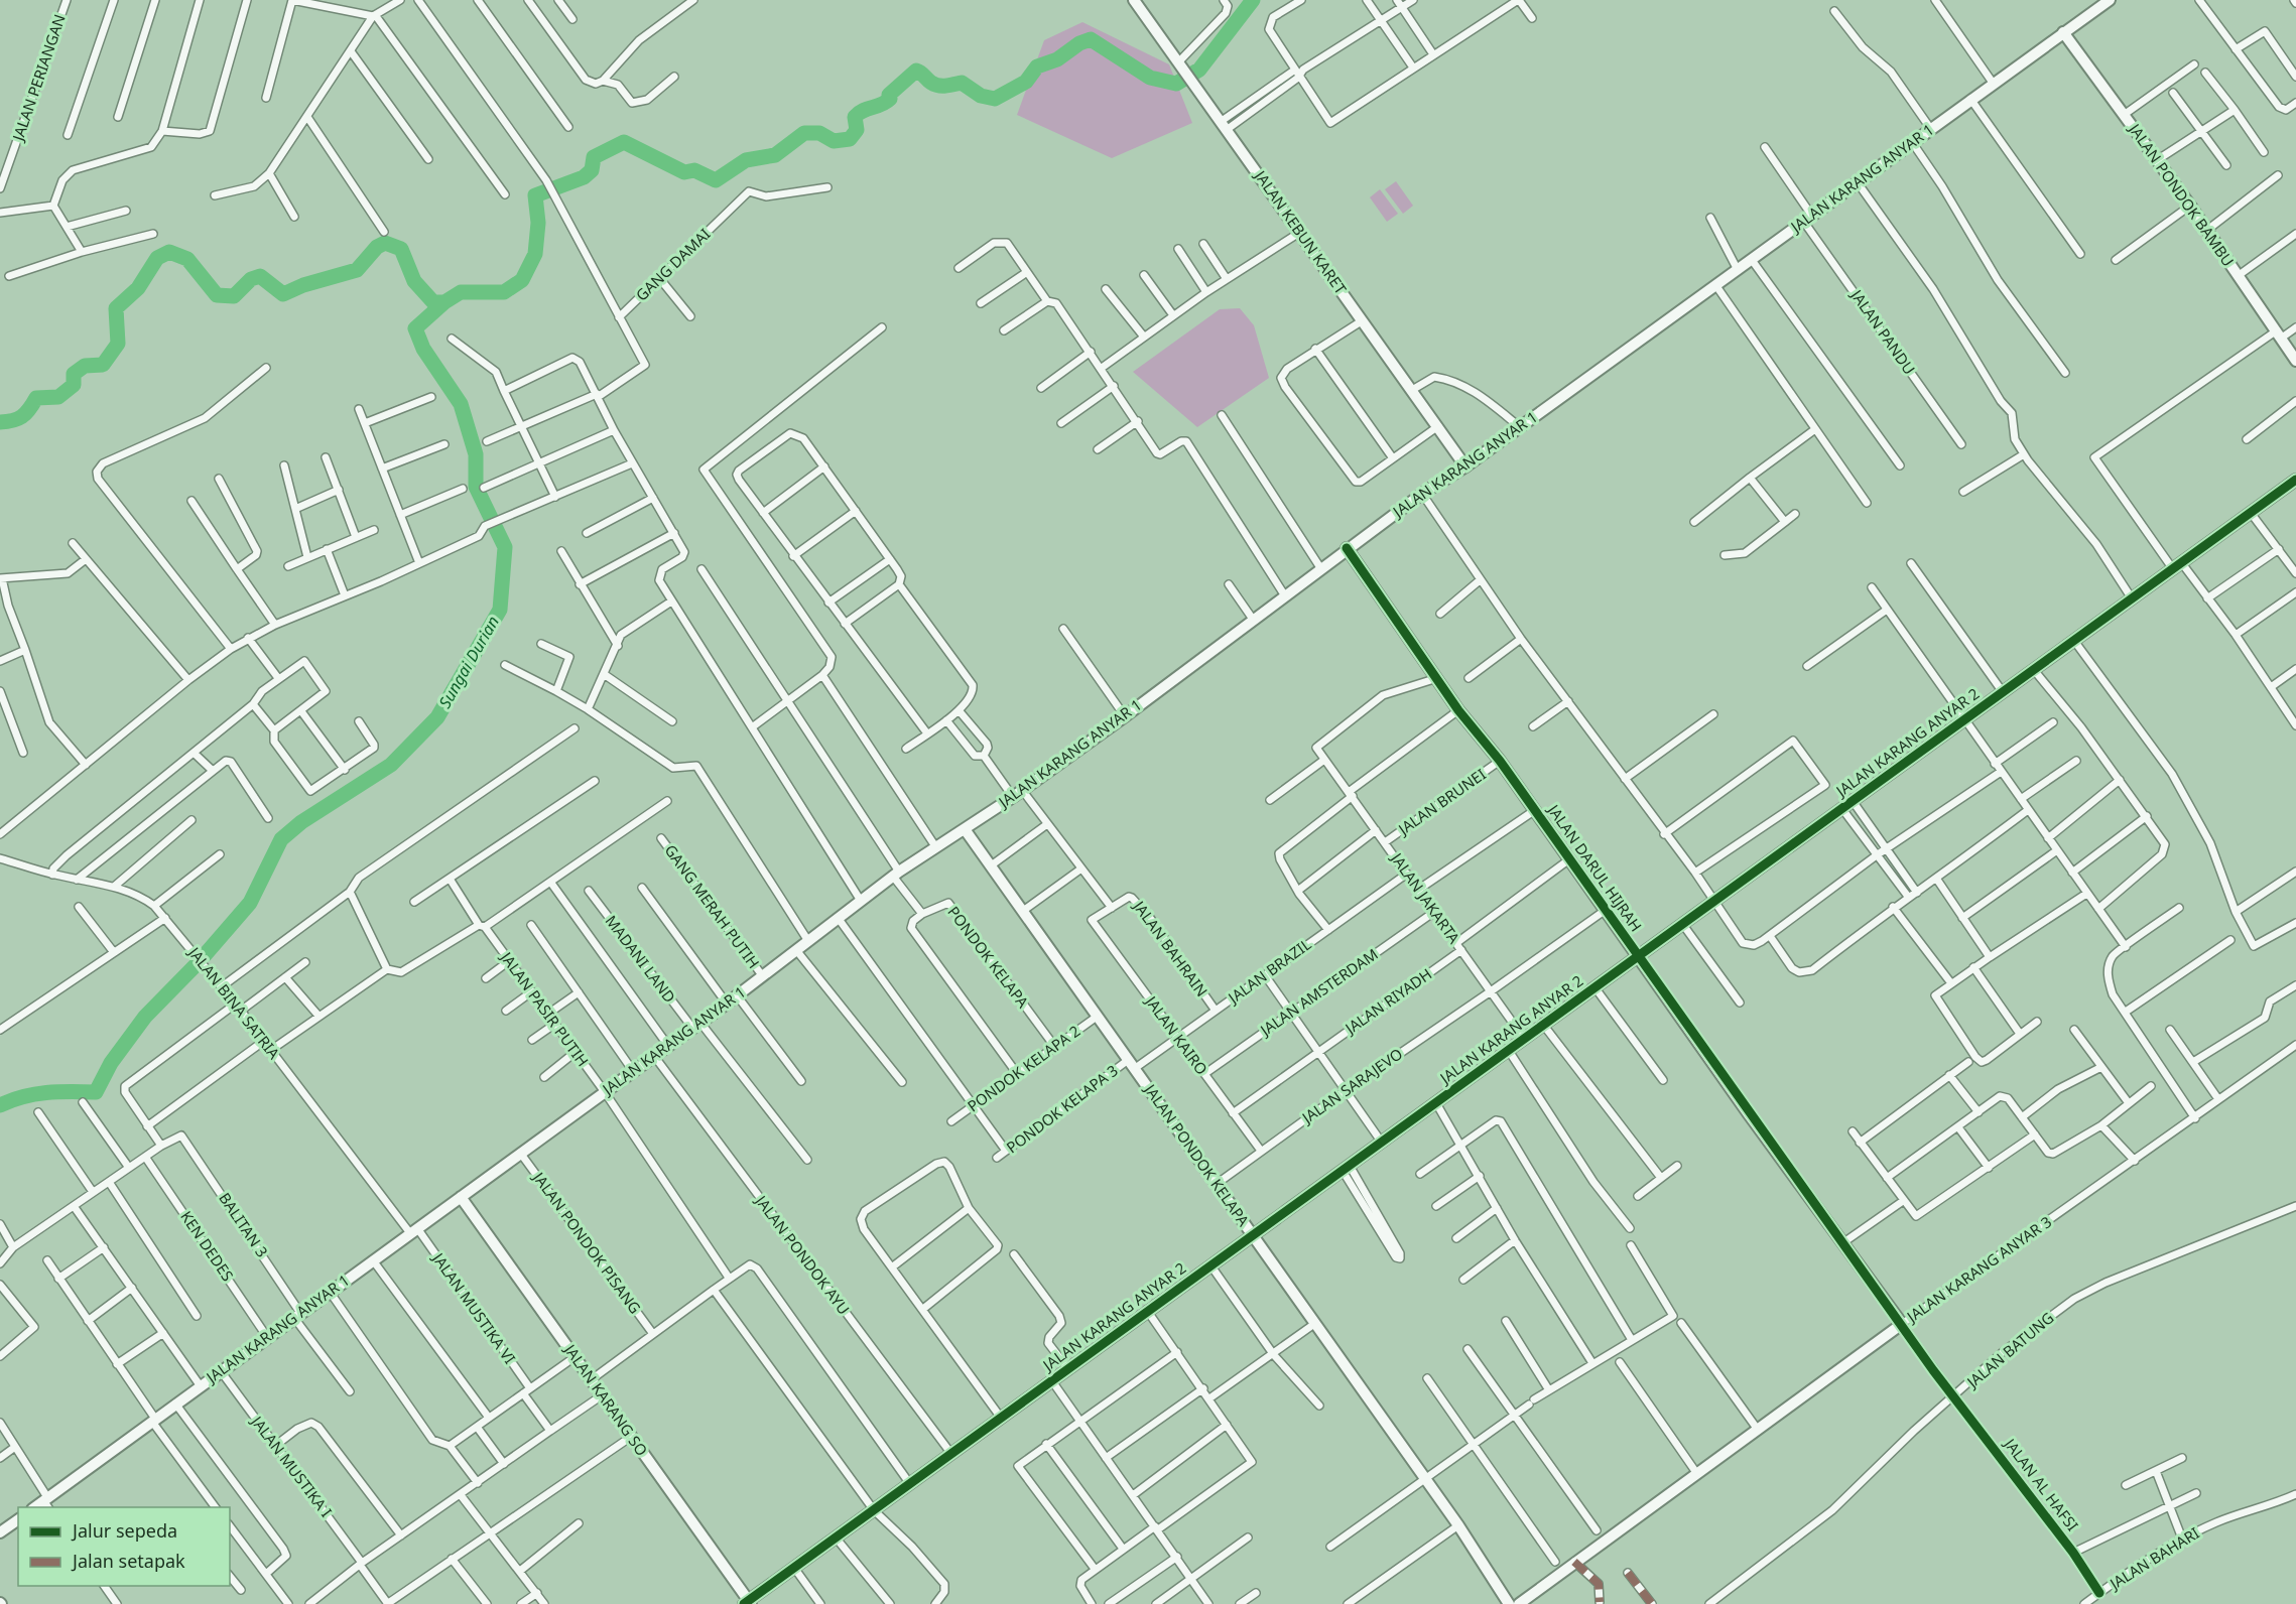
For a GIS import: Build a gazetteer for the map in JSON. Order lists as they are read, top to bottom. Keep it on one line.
{"streets":{"street":["JALAN PERIANGAN","JALAN KARANG ANYAR 1","JALAN PONDOK BAMBU","JALAN KEBUN KARET","GANG DAMAI","JALAN PANDU","JALAN KARANG ANYAR 2","JALAN BRUNEI","JALAN DARUL HIJRAH","JALAN JAKARTA","GANG MERAH PUTIH","JALAN BAHRAIN","PONDOK KELAPA","MADANI LAND","JALAN BRAZIL","JALAN AMSTERDAM","JALAN RIYADH","JALAN BINA SATRIA","JALAN PASIR PUTIH","JALAN KAIRO","PONDOK KELAPA 2","JALAN SARAJEVO","PONDOK KELAPA 3","JALAN PONDOK KELAPA","BALITAN 3","JALAN PONDOK PISANG","KEN DEDES","JALAN PONDOK AYU","JALAN KARANG ANYAR 3","JALAN MUSTIKA VI","JALAN BATUNG","JALAN KARANG SO","JALAN MUSTIKA I","JALAN AL HAFSI","JALAN BAHARI"]},"crossings":[["JALAN KARANG ANYAR 1","JALAN PONDOK BAMBU"],["JALAN KARANG ANYAR 1","JALAN KEBUN KARET"],["JALAN KARANG ANYAR 1","JALAN PANDU"],["JALAN KARANG ANYAR 1","JALAN DARUL HIJRAH"],["JALAN KARANG ANYAR 1","GANG MERAH PUTIH"],["JALAN KARANG ANYAR 1","PONDOK KELAPA"],["JALAN KARANG ANYAR 1","MADANI LAND"],["JALAN KARANG ANYAR 1","JALAN BINA SATRIA"],["JALAN KARANG ANYAR 1","JALAN PASIR PUTIH"],["JALAN KARANG ANYAR 1","JALAN PONDOK KELAPA"],["JALAN KARANG ANYAR 1","BALITAN 3"],["JALAN KARANG ANYAR 1","JALAN PONDOK PISANG"],["JALAN KARANG ANYAR 1","KEN DEDES"],["JALAN KARANG ANYAR 1","JALAN PONDOK AYU"],["JALAN KARANG ANYAR 1","JALAN MUSTIKA VI"],["JALAN KARANG ANYAR 1","JALAN KARANG SO"],["JALAN KARANG ANYAR 1","JALAN MUSTIKA I"],["JALAN KARANG ANYAR 2","JALAN DARUL HIJRAH"],["JALAN KARANG ANYAR 2","JALAN JAKARTA"],["JALAN KARANG ANYAR 2","JALAN PONDOK KELAPA"],["JALAN KARANG ANYAR 2","JALAN PONDOK AYU"],["JALAN KARANG ANYAR 2","JALAN KARANG SO"],["JALAN BRUNEI","JALAN DARUL HIJRAH"],["JALAN BRUNEI","JALAN JAKARTA"],["JALAN DARUL HIJRAH","JALAN SARAJEVO"],["JALAN DARUL HIJRAH","JALAN KARANG ANYAR 3"],["JALAN DARUL HIJRAH","JALAN AL HAFSI"],["JALAN JAKARTA","JALAN BRAZIL"],["JALAN JAKARTA","JALAN AMSTERDAM"],["JALAN JAKARTA","JALAN RIYADH"],["JALAN JAKARTA","JALAN SARAJEVO"],["JALAN BAHRAIN","JALAN BRAZIL"],["JALAN BAHRAIN","JALAN KAIRO"],["JALAN BRAZIL","JALAN KAIRO"],["JALAN BRAZIL","PONDOK KELAPA 3"],["JALAN BRAZIL","JALAN PONDOK KELAPA"],["JALAN AMSTERDAM","JALAN KAIRO"],["JALAN RIYADH","JALAN KAIRO"],["JALAN BINA SATRIA","JALAN MUSTIKA VI"],["JALAN KAIRO","JALAN SARAJEVO"],["PONDOK KELAPA 2","JALAN PONDOK KELAPA"],["JALAN SARAJEVO","JALAN PONDOK KELAPA"],["PONDOK KELAPA 3","JALAN PONDOK KELAPA"],["JALAN KARANG ANYAR 3","JALAN AL HAFSI"],["JALAN BATUNG","JALAN AL HAFSI"],["JALAN AL HAFSI","JALAN BAHARI"]],"water":["Sungai Durian"],"legend":["Jalur sepeda","Jalan setapak"]}
